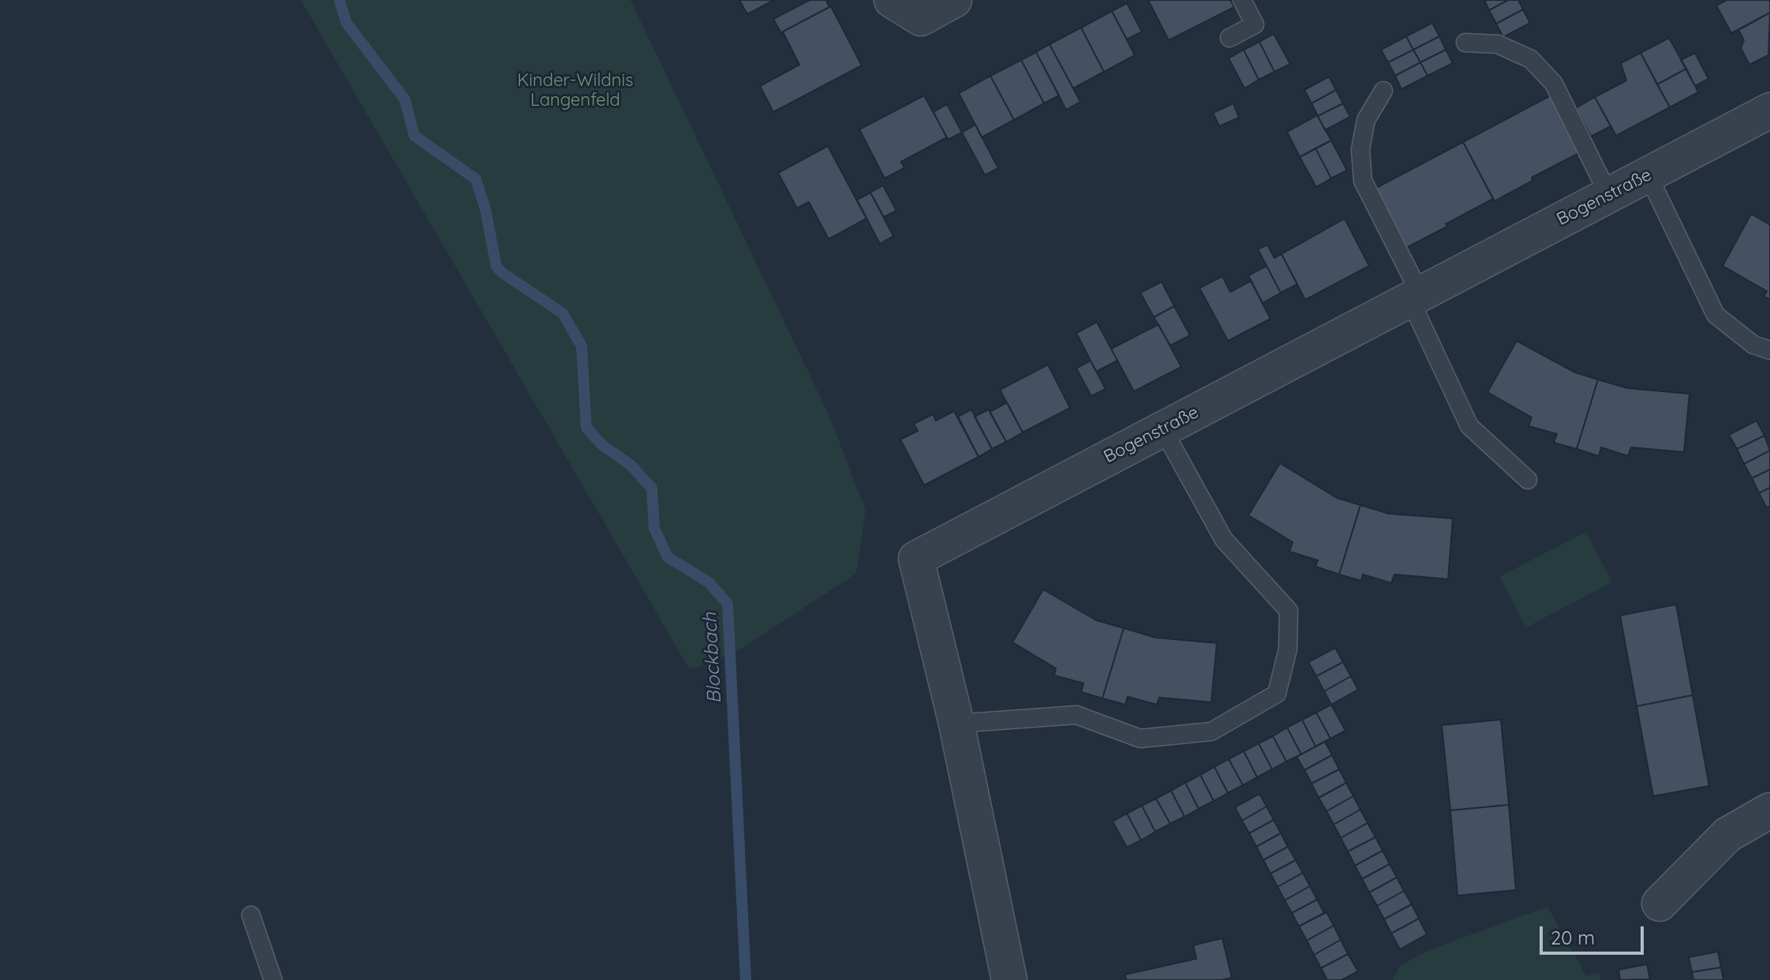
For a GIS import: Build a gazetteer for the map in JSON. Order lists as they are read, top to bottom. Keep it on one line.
{"streets":{"street":["Bogenstraße"]},"water":["Blockbach"],"parks":["Kinder-Wildnis Langenfeld"],"scale_bar":"20 m"}
